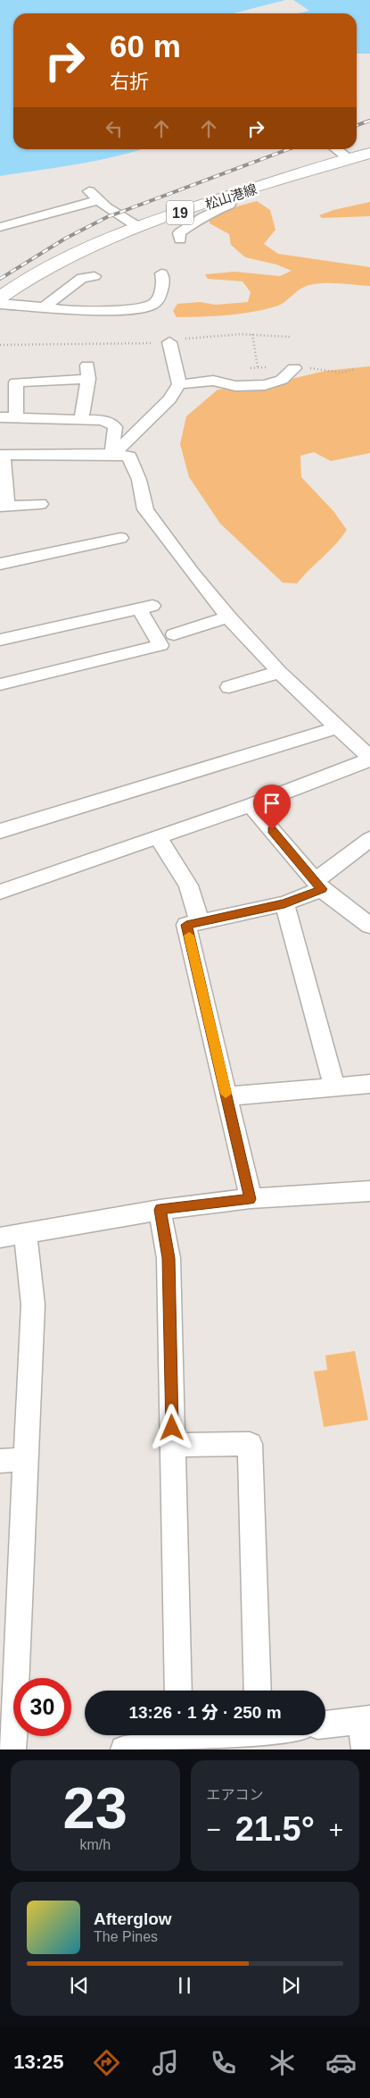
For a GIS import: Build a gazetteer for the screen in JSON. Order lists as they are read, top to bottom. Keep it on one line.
{"streets":{"main road":["松山港線","19"]},"page":{"turn":["60 m","右折"],"limit":"30","trip":"13:26 · 1 分 · 250 m","tile":[["23","km/h"],"エアコン"],"heat":["−","21.5°","+"],"song":["Afterglow","The Pines"],"tabs":"13:25"}}
